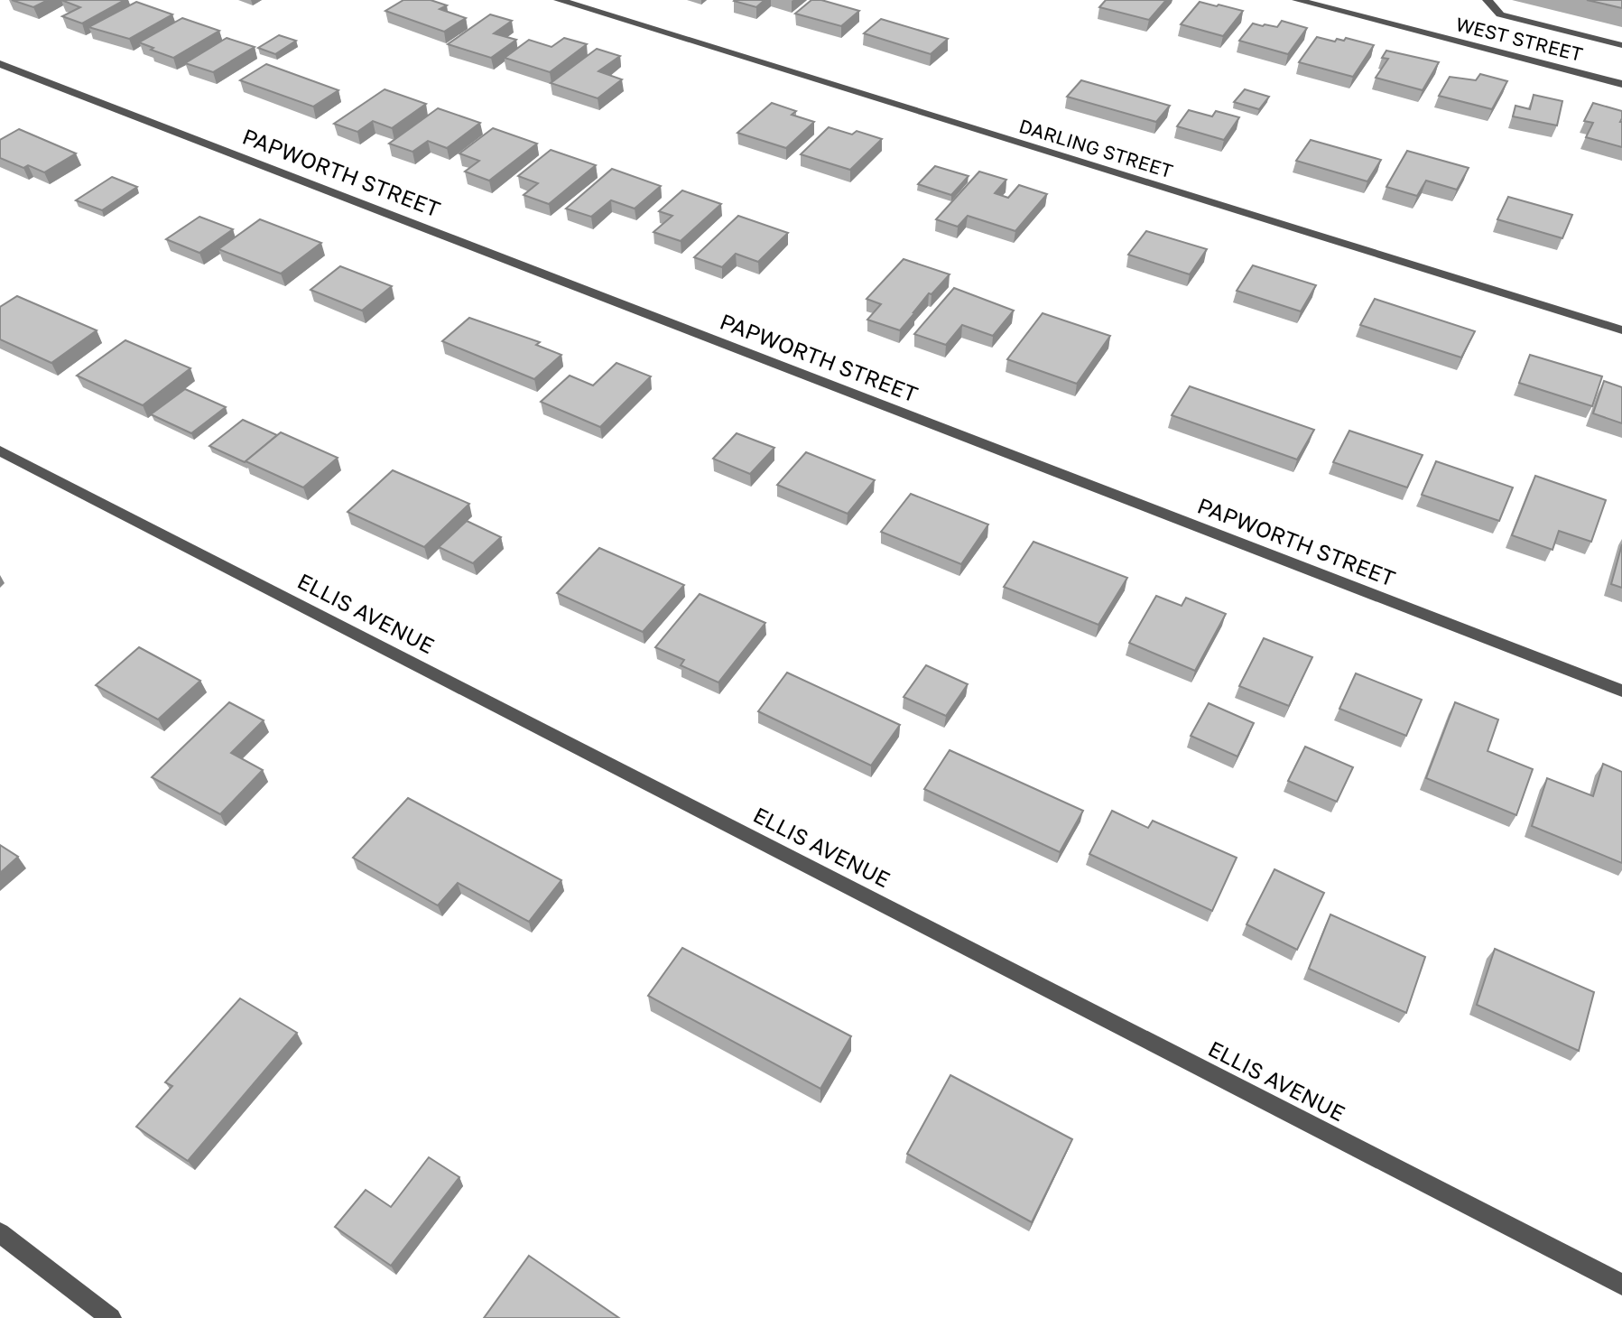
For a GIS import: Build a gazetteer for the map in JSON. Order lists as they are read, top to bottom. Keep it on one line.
{"streets":{"street":["WEST STREET","DARLING STREET","PAPWORTH STREET","ELLIS AVENUE"]}}
